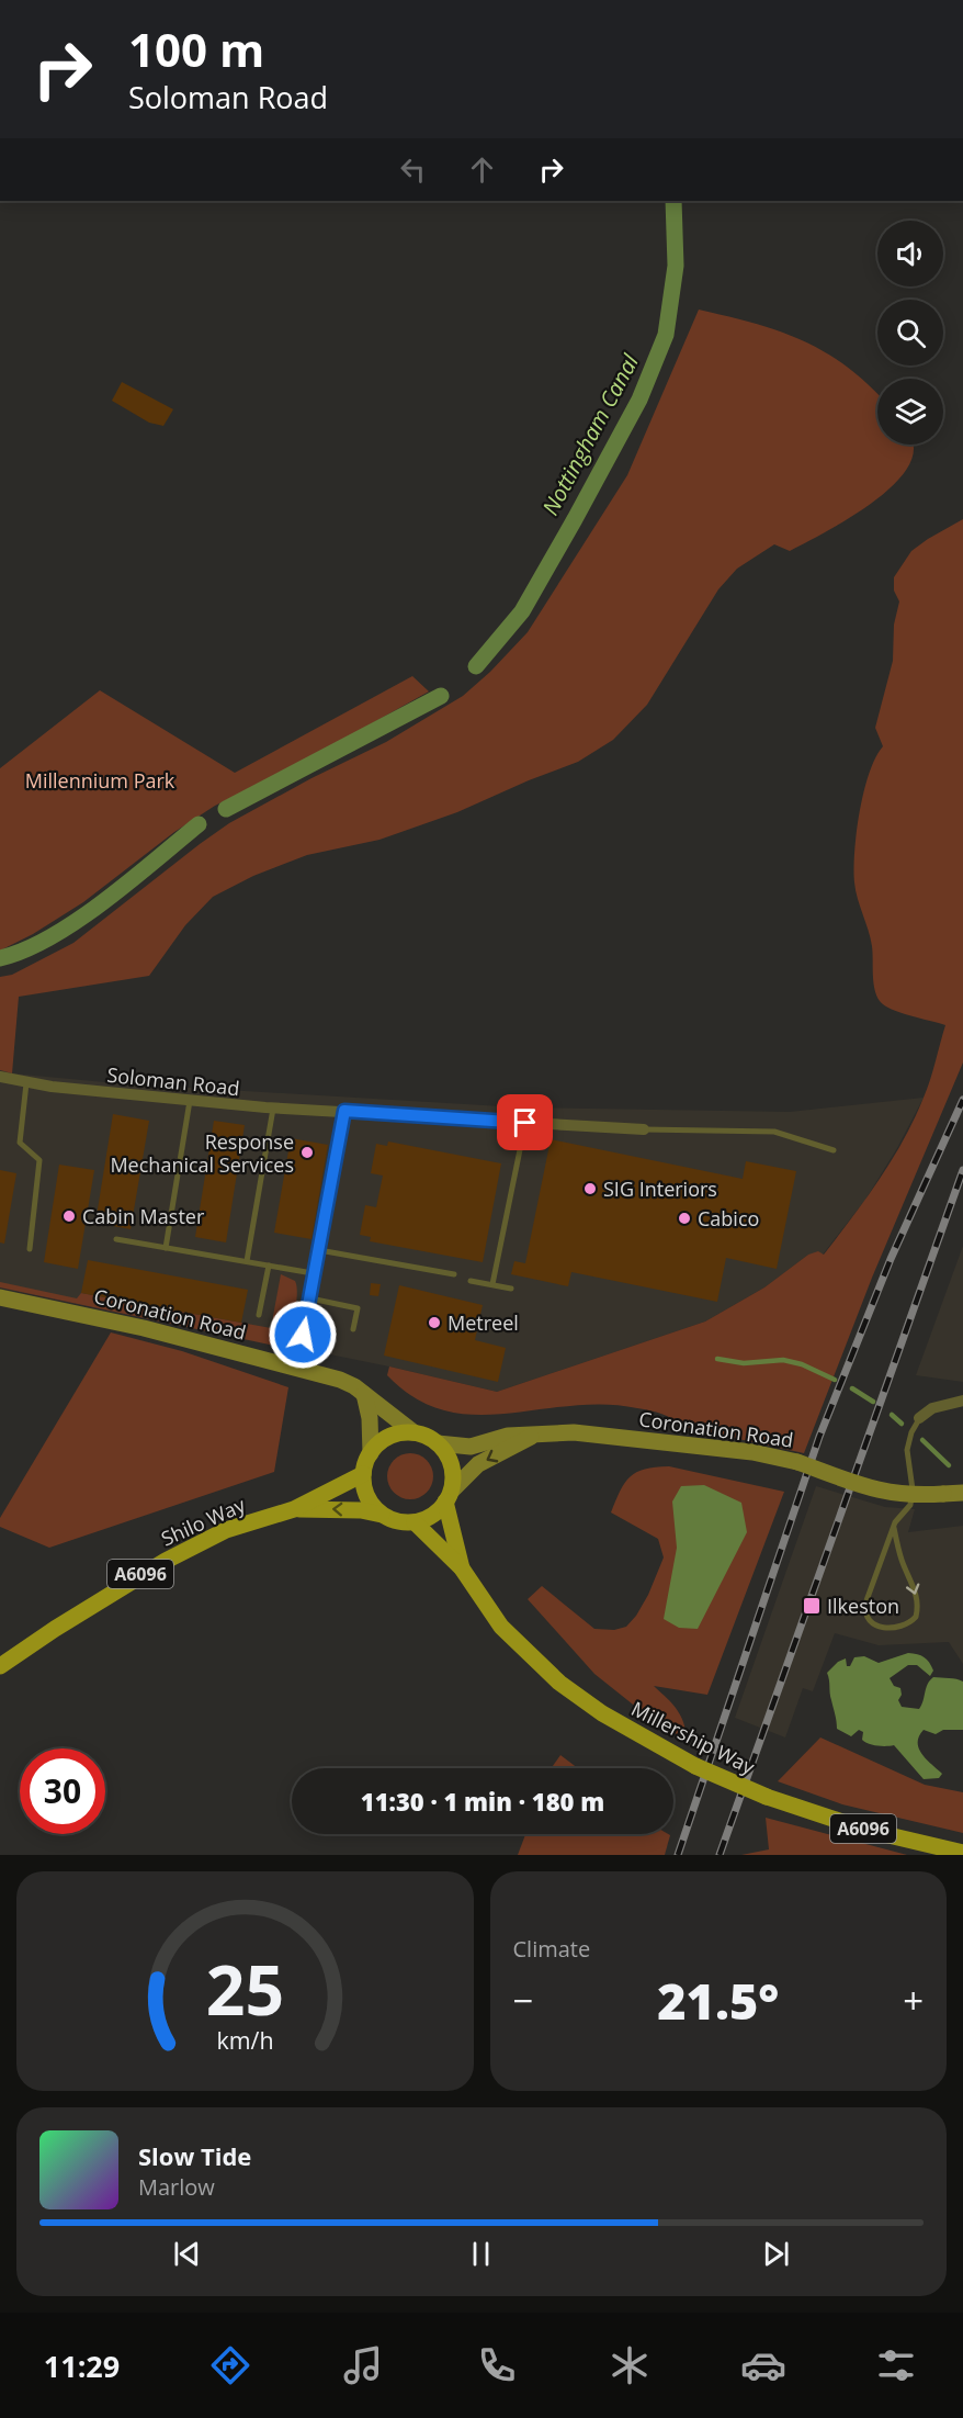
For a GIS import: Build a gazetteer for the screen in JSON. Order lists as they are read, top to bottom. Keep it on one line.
{"streets":{"main road":["Shilo Way","A6096","Millership Way"],"street":["Soloman Road","Coronation Road"]},"crossings":[["Coronation Road","Shilo Way"],["Coronation Road","Millership Way"],["Shilo Way","Millership Way"]],"water":["Nottingham Canal"],"parks":["Millennium Park"],"places":{"other":["Response Mechanical Services","SIG Interiors","Cabin Master","Cabico","Metreel"],"transit":["Ilkeston"]},"page":{"turn":["100 m","Soloman Road"],"limit":"30","trip":"11:30 · 1 min · 180 m","tile":"Climate","heat":["−","21.5°","+"],"song":["Slow Tide","Marlow"],"tabs":"11:29","gauge":["25","km/h"]}}
